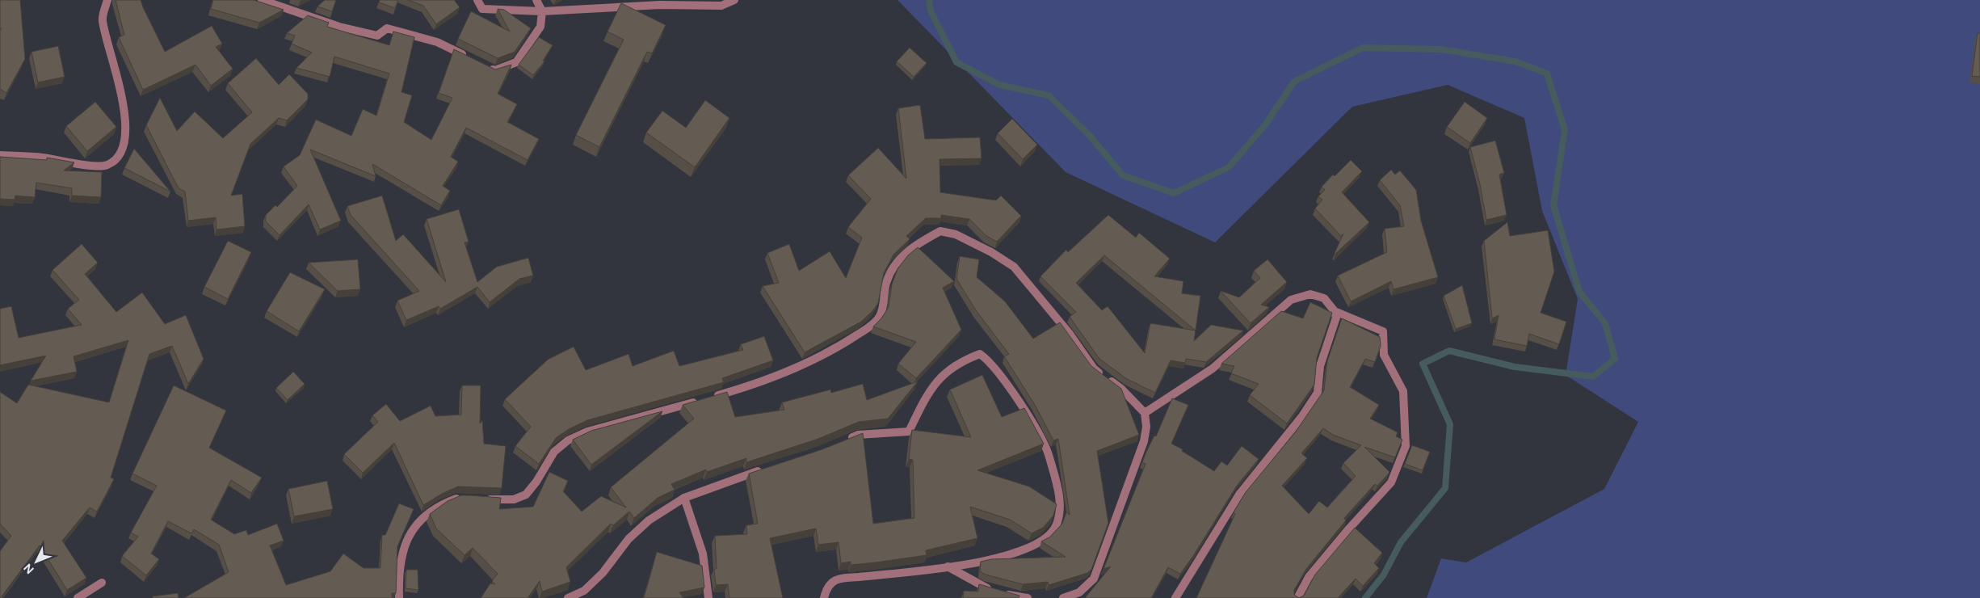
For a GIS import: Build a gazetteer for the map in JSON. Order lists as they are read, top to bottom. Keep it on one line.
{"north":"bottom left"}
